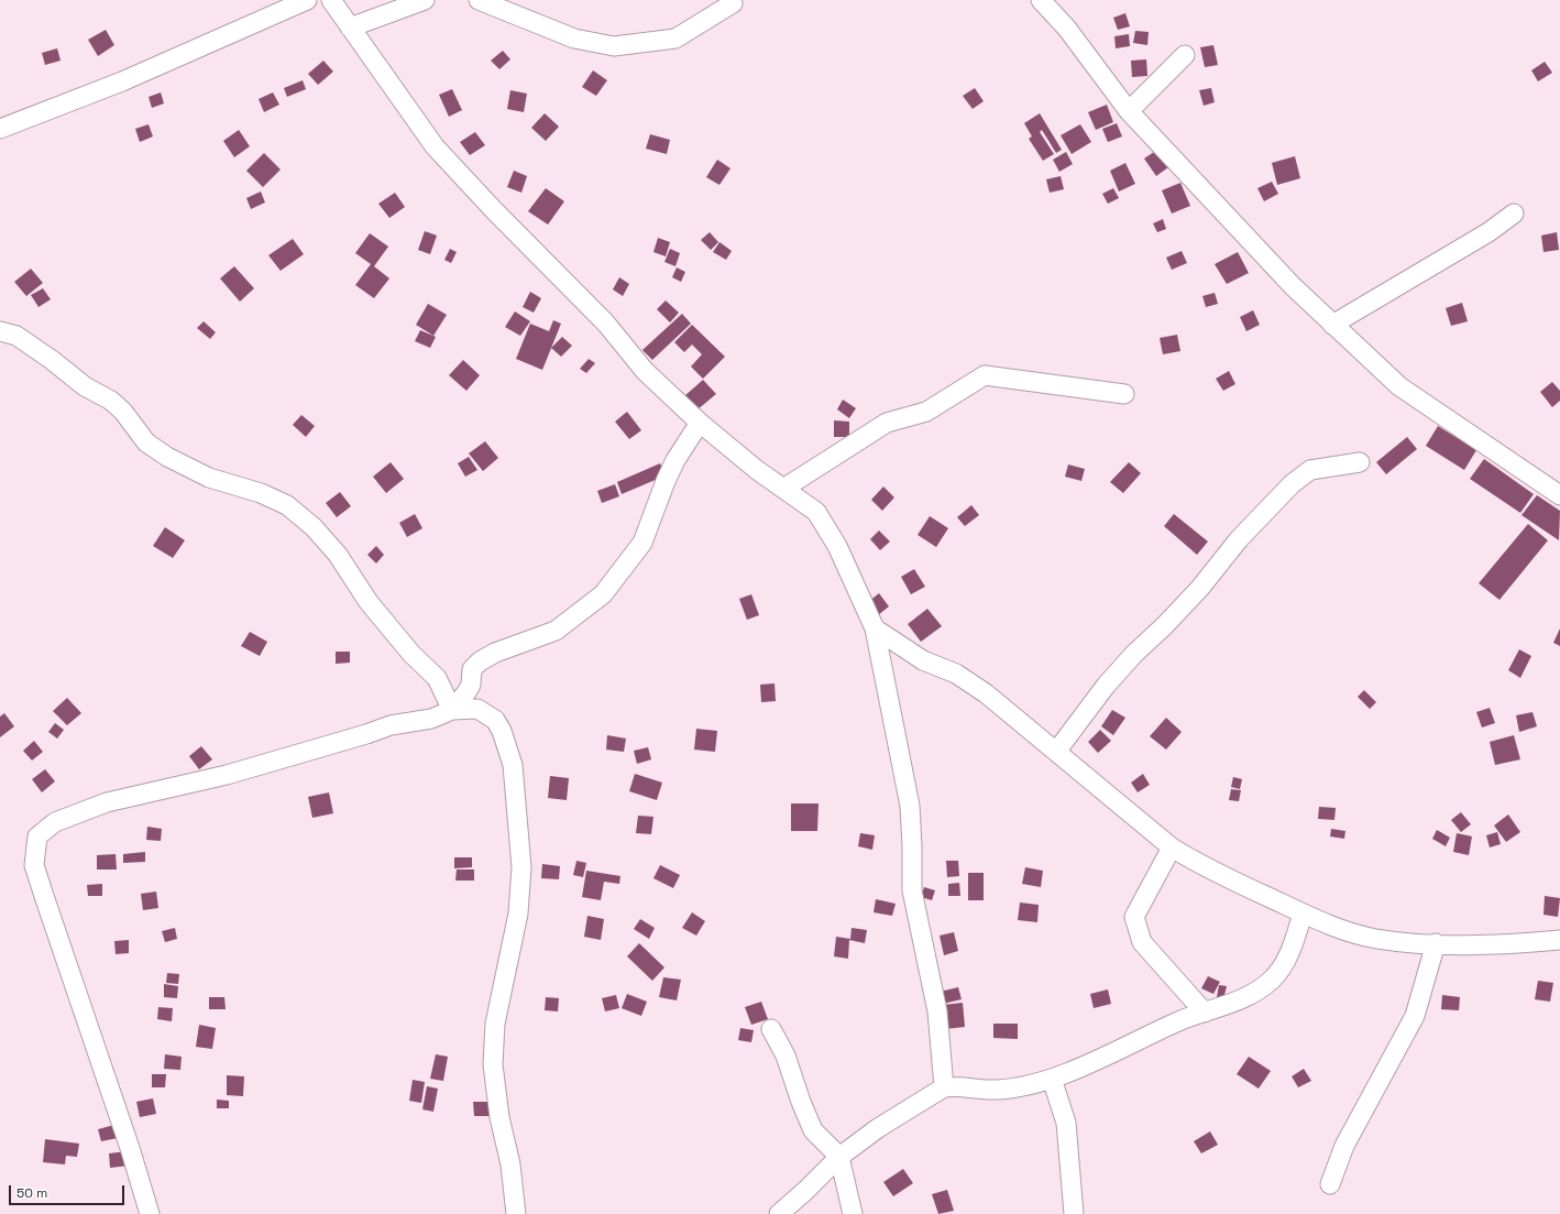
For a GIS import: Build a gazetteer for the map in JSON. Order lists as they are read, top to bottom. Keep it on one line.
{"scale_bar":"50 m"}
